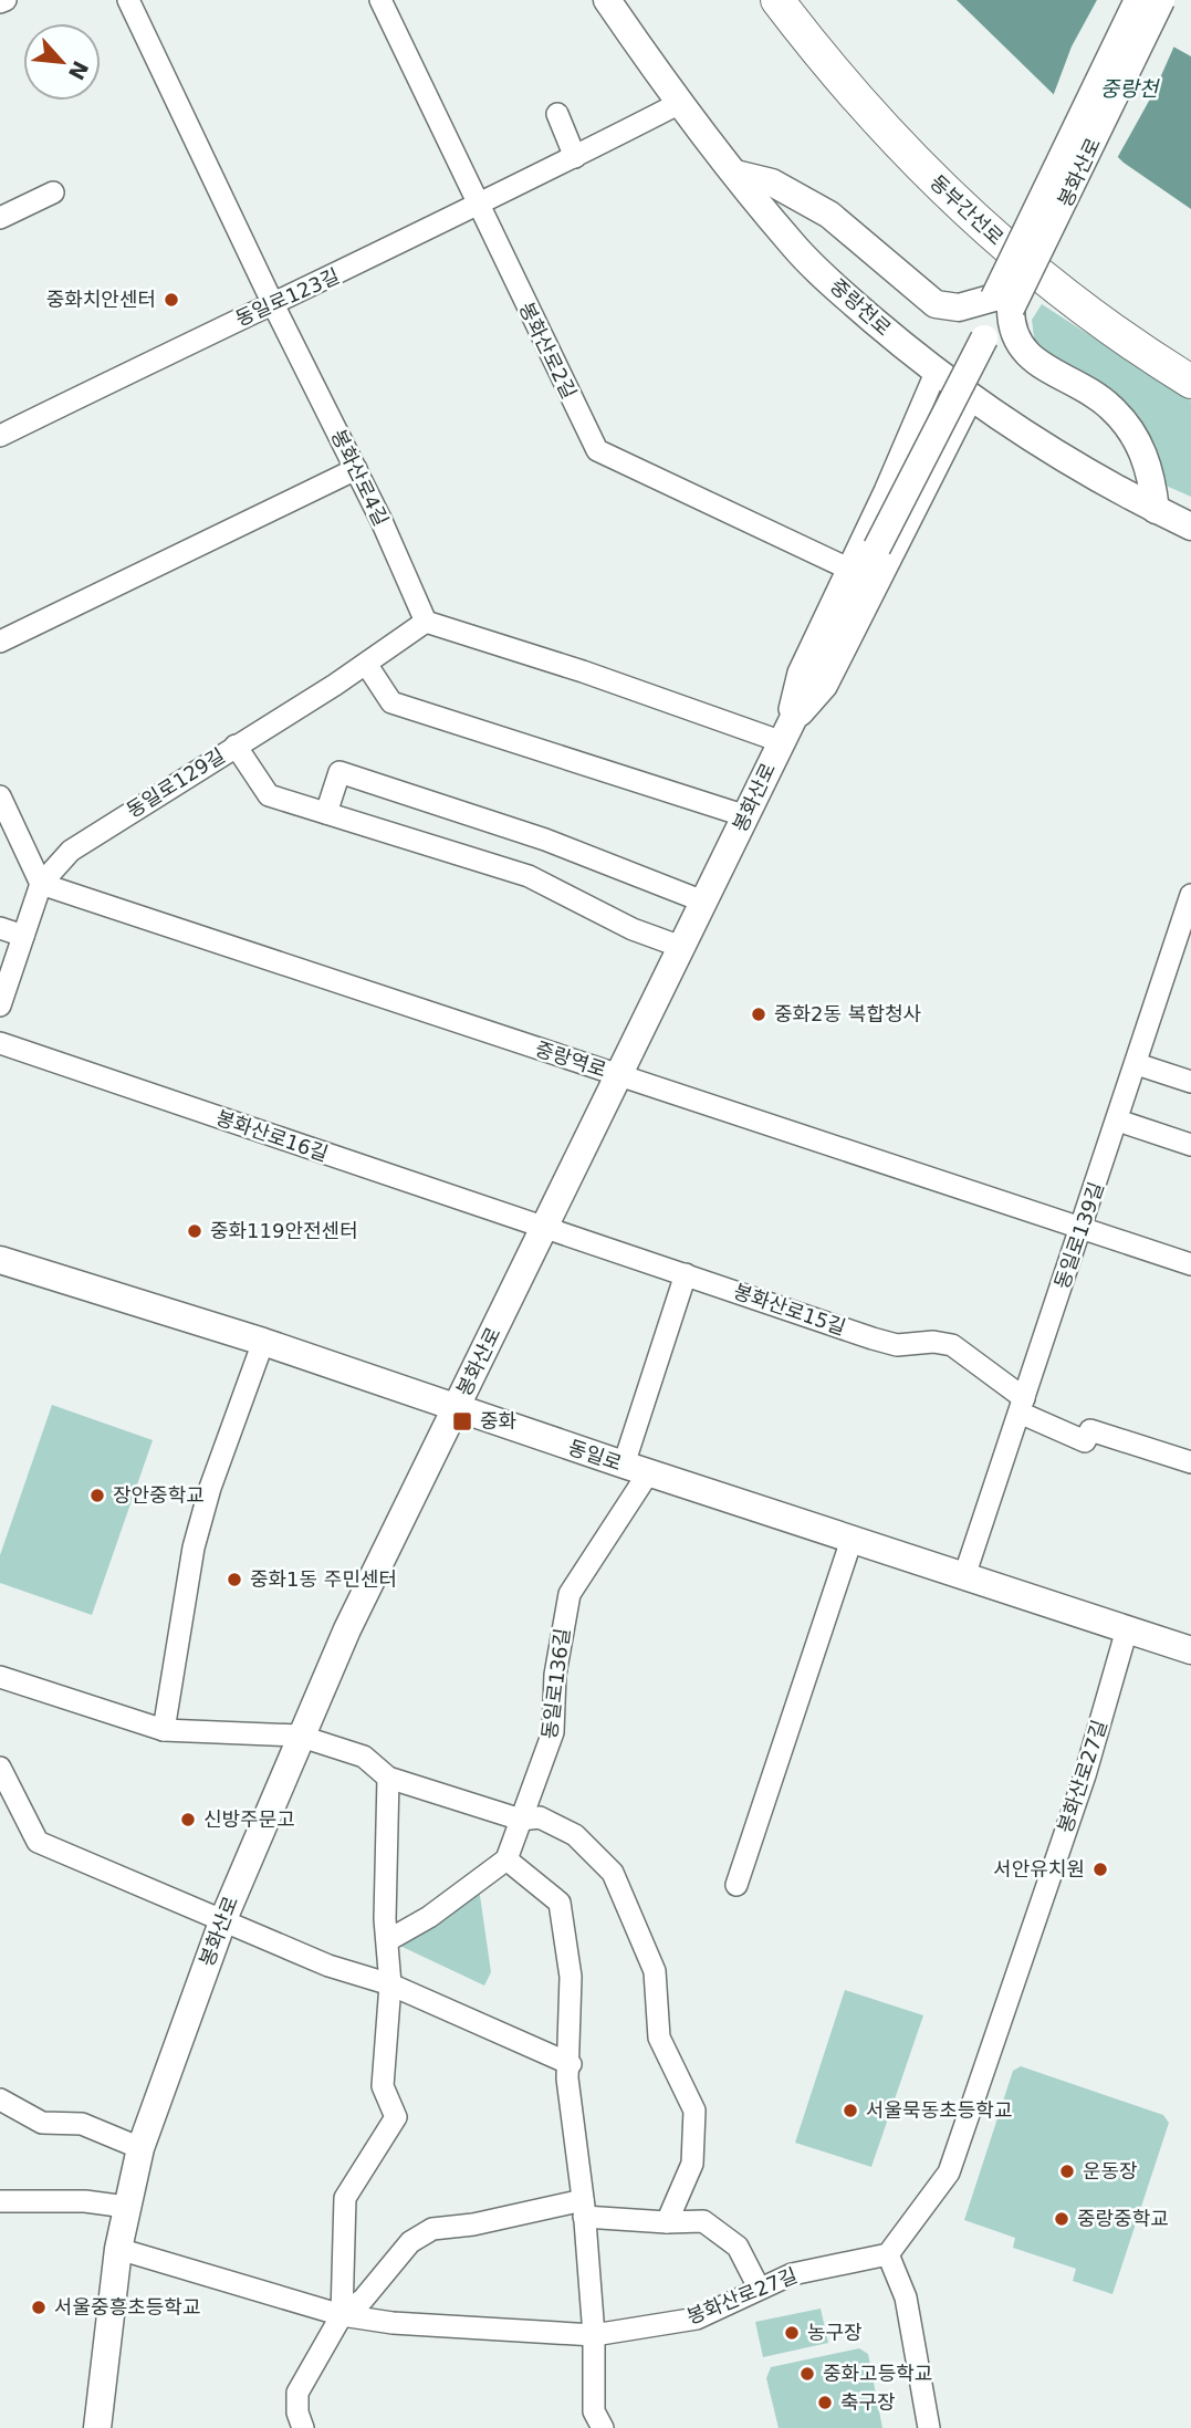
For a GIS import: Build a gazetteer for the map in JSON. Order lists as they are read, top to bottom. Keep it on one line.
{"streets":{"highway":["동부간선로"],"main road":["봉화산로","중랑천로","동일로"],"street":["동일로123길","봉화산로2길","봉화산로4길","동일로129길","중랑역로","봉화산로16길","동일로139길","봉화산로15길","동일로136길","봉화산로27길"]},"crossings":[["봉화산로","중랑역로"],["봉화산로","봉화산로16길"],["봉화산로","봉화산로15길"],["봉화산로","동일로"],["봉화산로","봉화산로27길"],["동일로123길","중랑천로"],["동일로123길","봉화산로2길"],["동일로123길","봉화산로4길"],["봉화산로4길","동일로129길"],["동일로129길","중랑역로"],["중랑역로","동일로139길"],["봉화산로16길","봉화산로15길"],["동일로139길","봉화산로15길"],["동일로139길","동일로"],["봉화산로15길","동일로136길"],["동일로","동일로136길"],["동일로","봉화산로27길"]],"water":["중랑천"],"places":{"other":["중화치안센터","중화2동 복합청사","중화119안전센터","장안중학교","중화1동 주민센터","신방주문고","서안유치원","서울묵동초등학교","운동장","중랑중학교","서울중흥초등학교","농구장","중화고등학교","축구장"],"transit":["중화"]},"north":"bottom right"}
